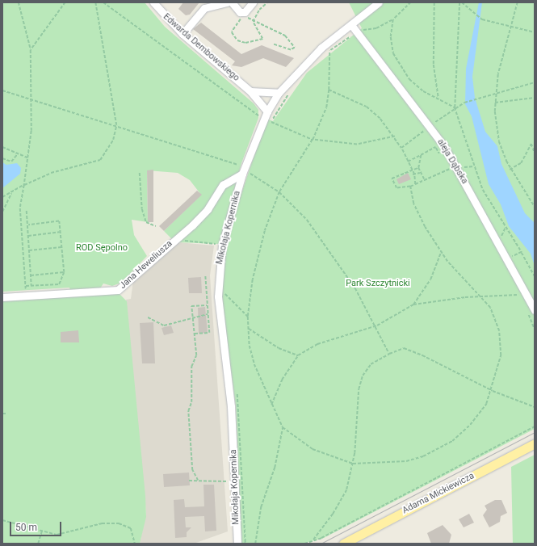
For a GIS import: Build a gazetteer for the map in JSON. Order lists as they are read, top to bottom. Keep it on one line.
{"streets":{"main road":["Adama Mickiewicza"],"street":["Edwarda Dembowskiego","aleja Dąbska","Mikołaja Kopernika","Jana Heweliusza"]},"crossings":[["Edwarda Dembowskiego","Mikołaja Kopernika"],["aleja Dąbska","Mikołaja Kopernika"],["Mikołaja Kopernika","Jana Heweliusza"]],"parks":["ROD Sępolno","Park Szczytnicki"],"scale_bar":"50 m"}
